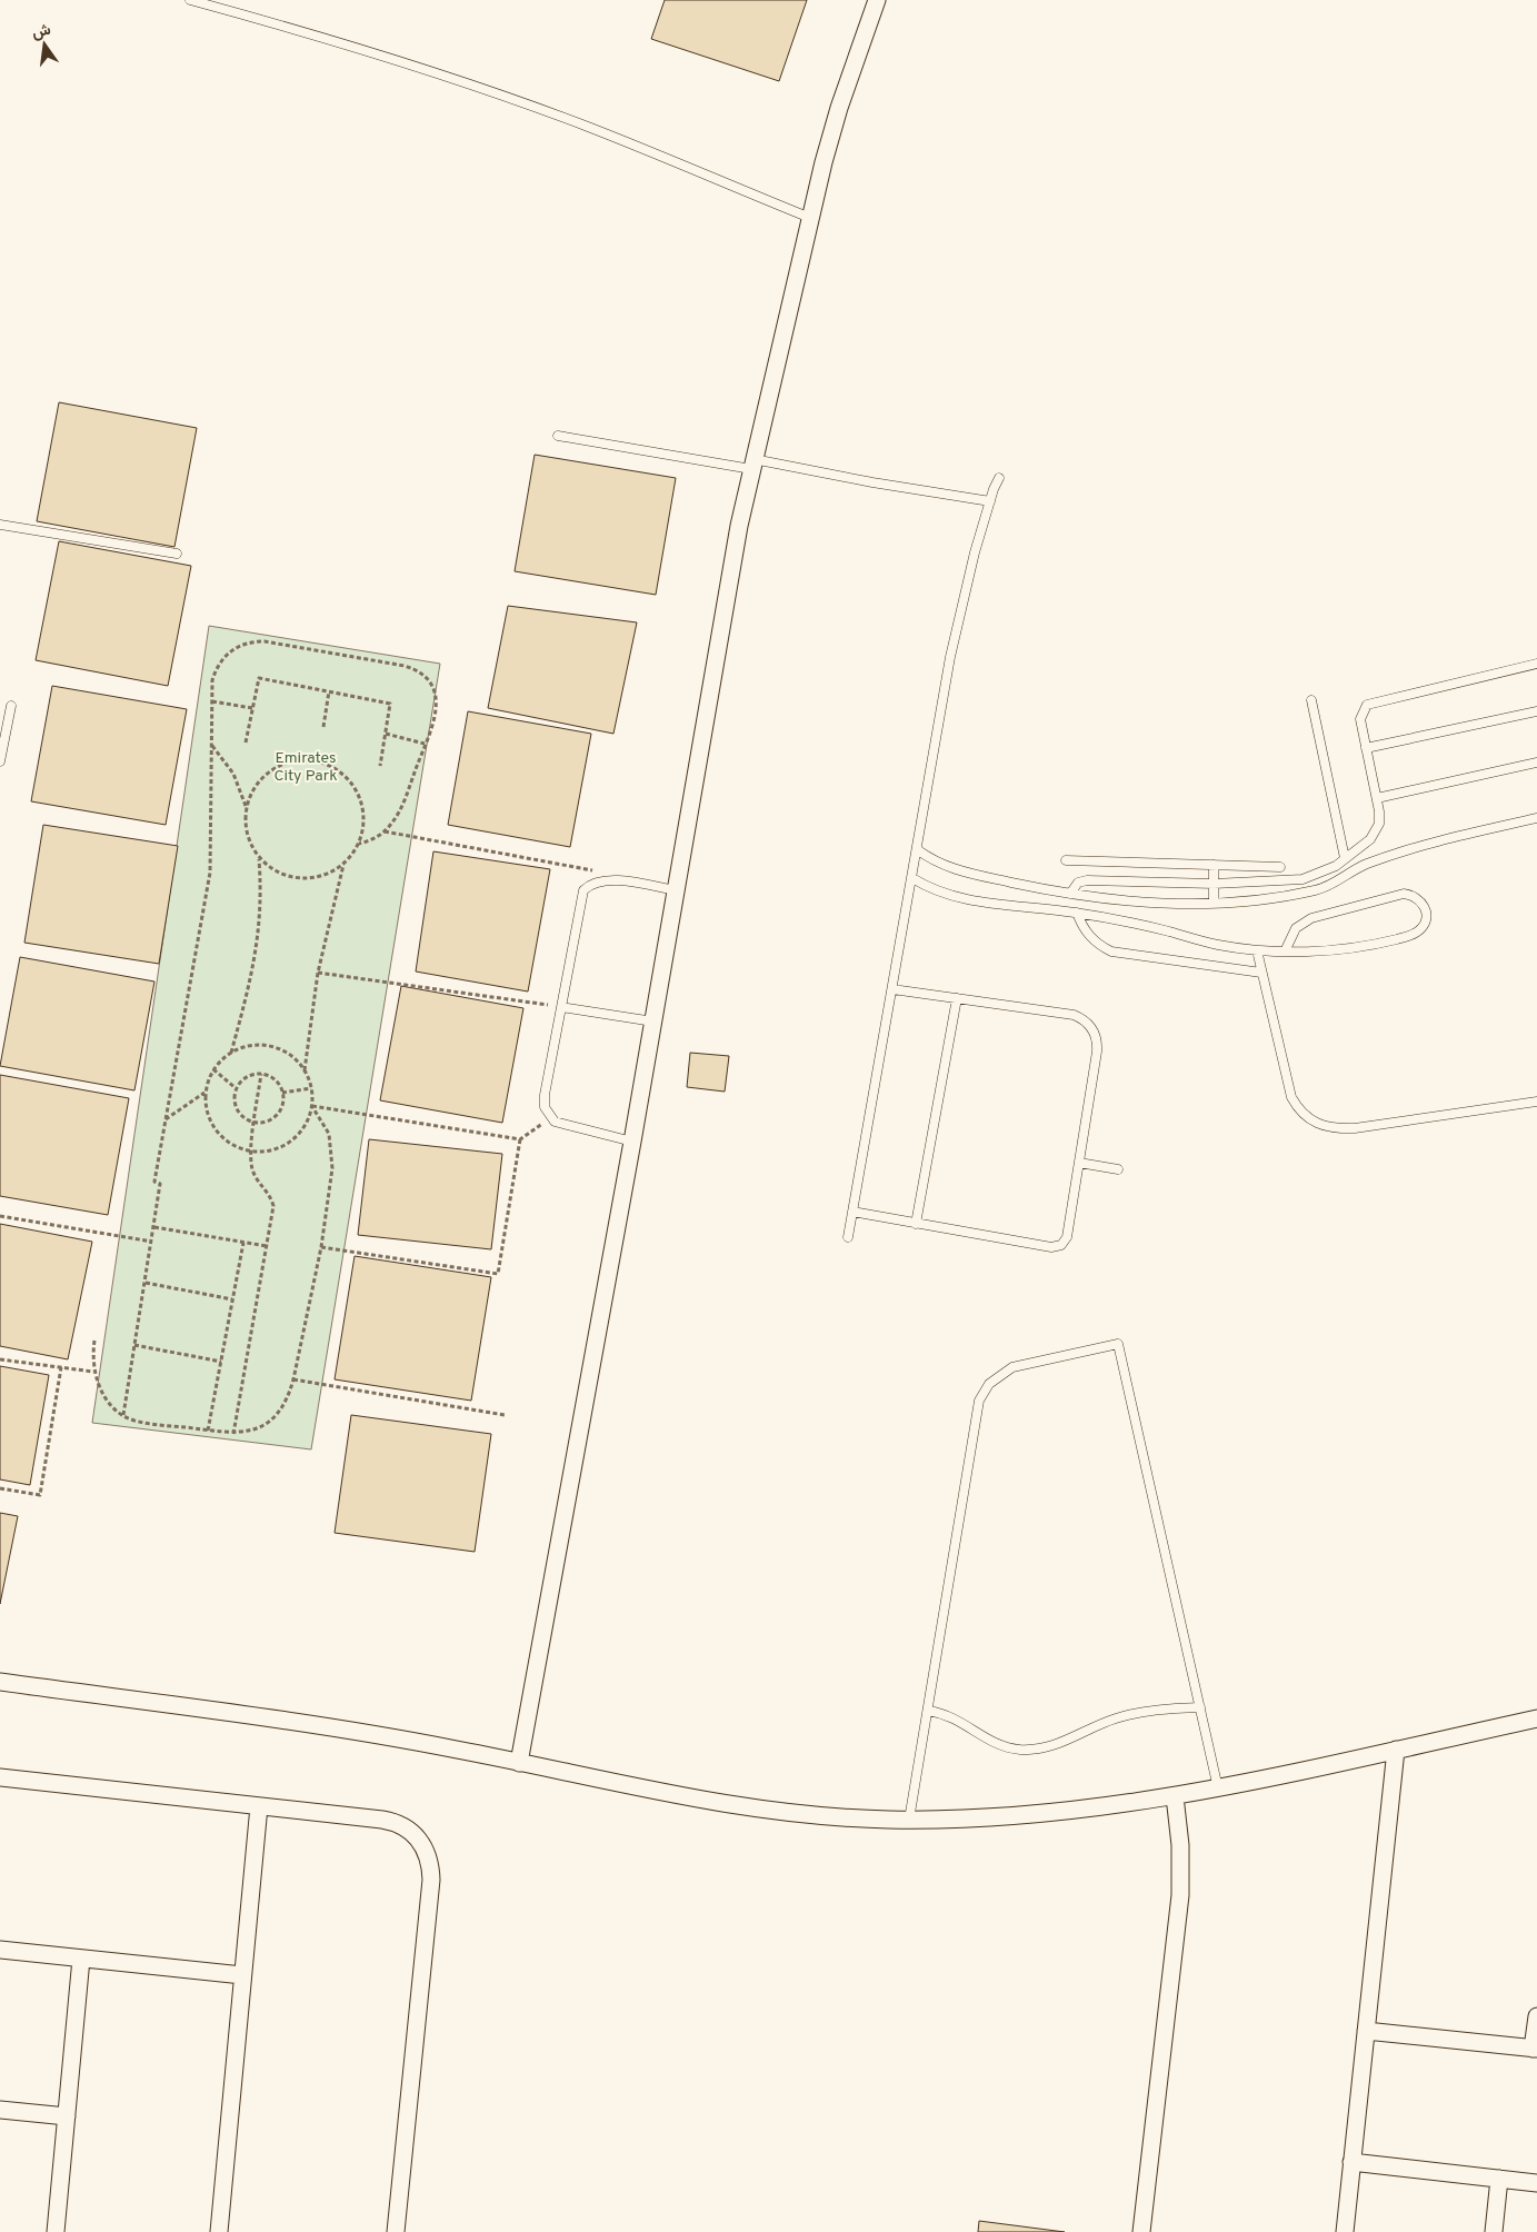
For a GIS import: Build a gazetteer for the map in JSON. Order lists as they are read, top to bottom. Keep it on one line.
{"parks":["Emirates City Park"],"north":"top"}
